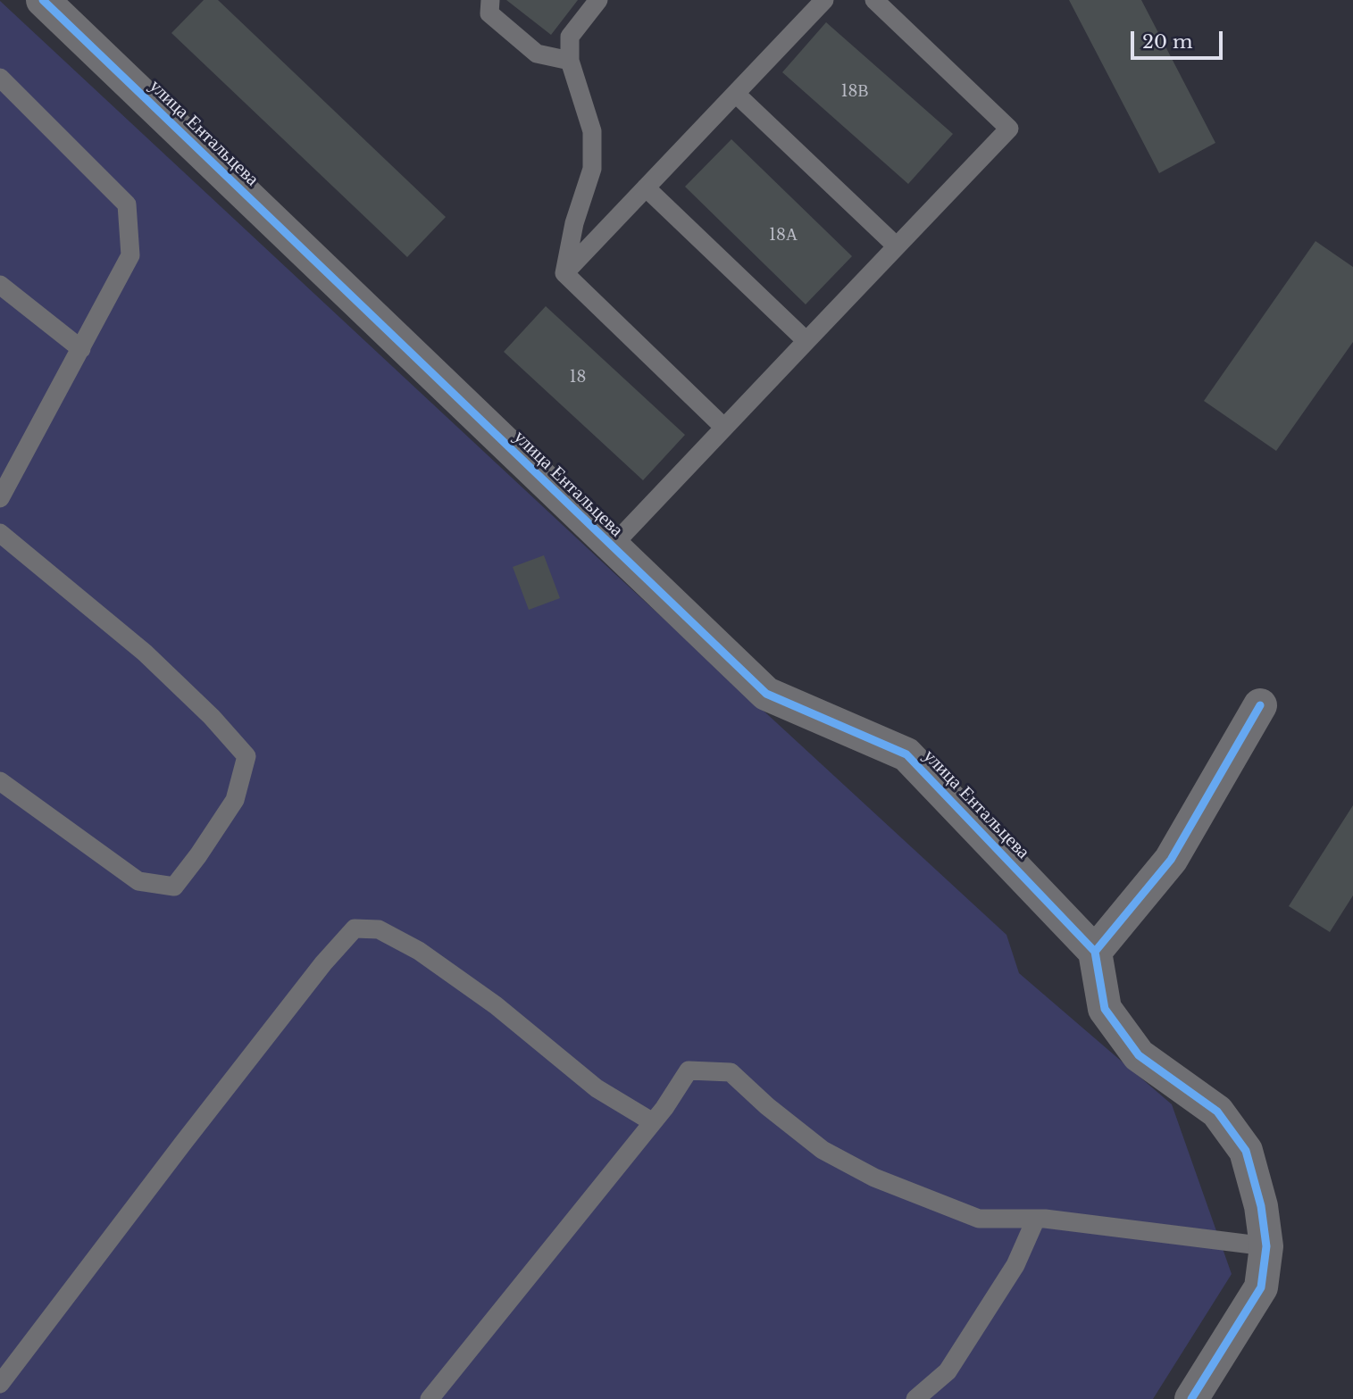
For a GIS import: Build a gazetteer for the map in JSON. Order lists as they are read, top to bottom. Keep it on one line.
{"streets":{"street":["улица Ентальцева"]},"house_numbers":["18В","18А","18"],"scale_bar":"20 m"}
